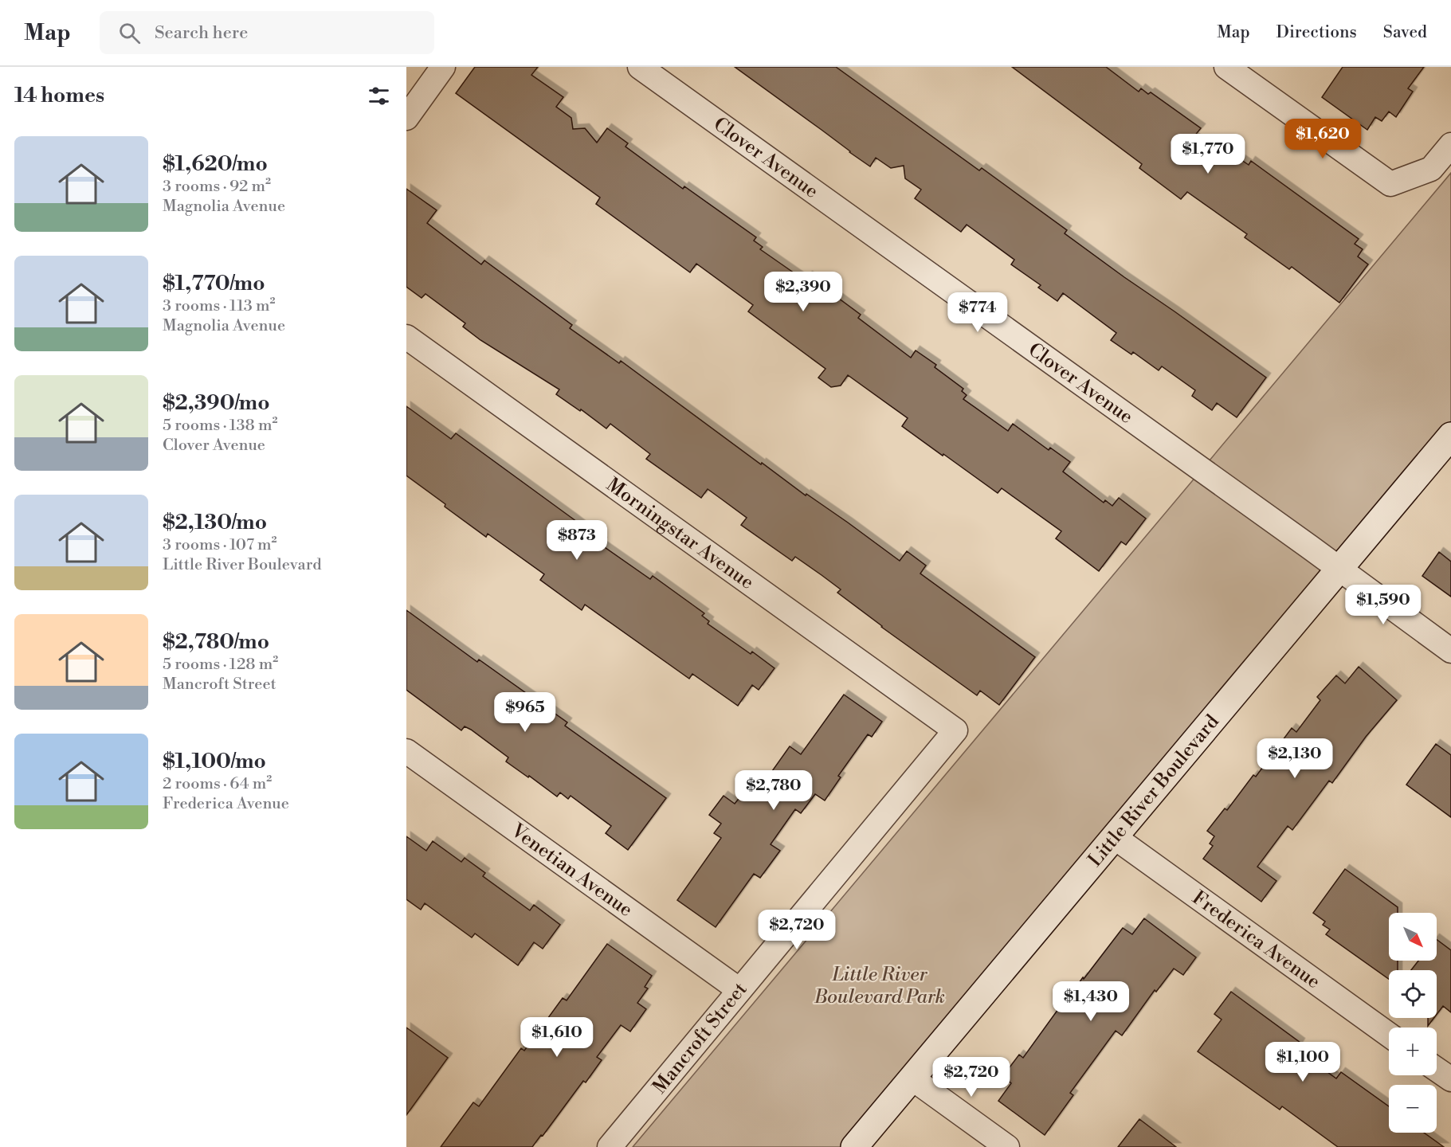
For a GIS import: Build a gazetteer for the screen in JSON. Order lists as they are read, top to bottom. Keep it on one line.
{"streets":{"street":["Clover Avenue","Morningstar Avenue","Little River Boulevard","Venetian Avenue","Frederica Avenue","Mancroft Street"]},"crossings":[["Clover Avenue","Little River Boulevard"],["Morningstar Avenue","Mancroft Street"],["Little River Boulevard","Frederica Avenue"],["Venetian Avenue","Mancroft Street"]],"parks":["Little River Boulevard Park"],"north":"bottom right","page":{"header":"Map","search":"Search here","nav":["Map","Directions","Saved"],"heading":"14 homes","price":["$1,620","$1,770","$2,390","$774","$873","$1,590","$965","$2,130","$2,780","$2,720","$1,430","$1,610","$1,100","$2,720"],"list":[{"name":"$1,620/mo","note":"3 rooms · 92 m² · Magnolia Avenue"},{"name":"$1,770/mo","note":"3 rooms · 113 m² · Magnolia Avenue"},{"name":"$2,390/mo","note":"5 rooms · 138 m² · Clover Avenue"},{"name":"$2,130/mo","note":"3 rooms · 107 m² · Little River Boulevard"},{"name":"$2,780/mo","note":"5 rooms · 128 m² · Mancroft Street"},{"name":"$1,100/mo","note":"2 rooms · 64 m² · Frederica Avenue"}],"map_buttons":["+","−"]}}
